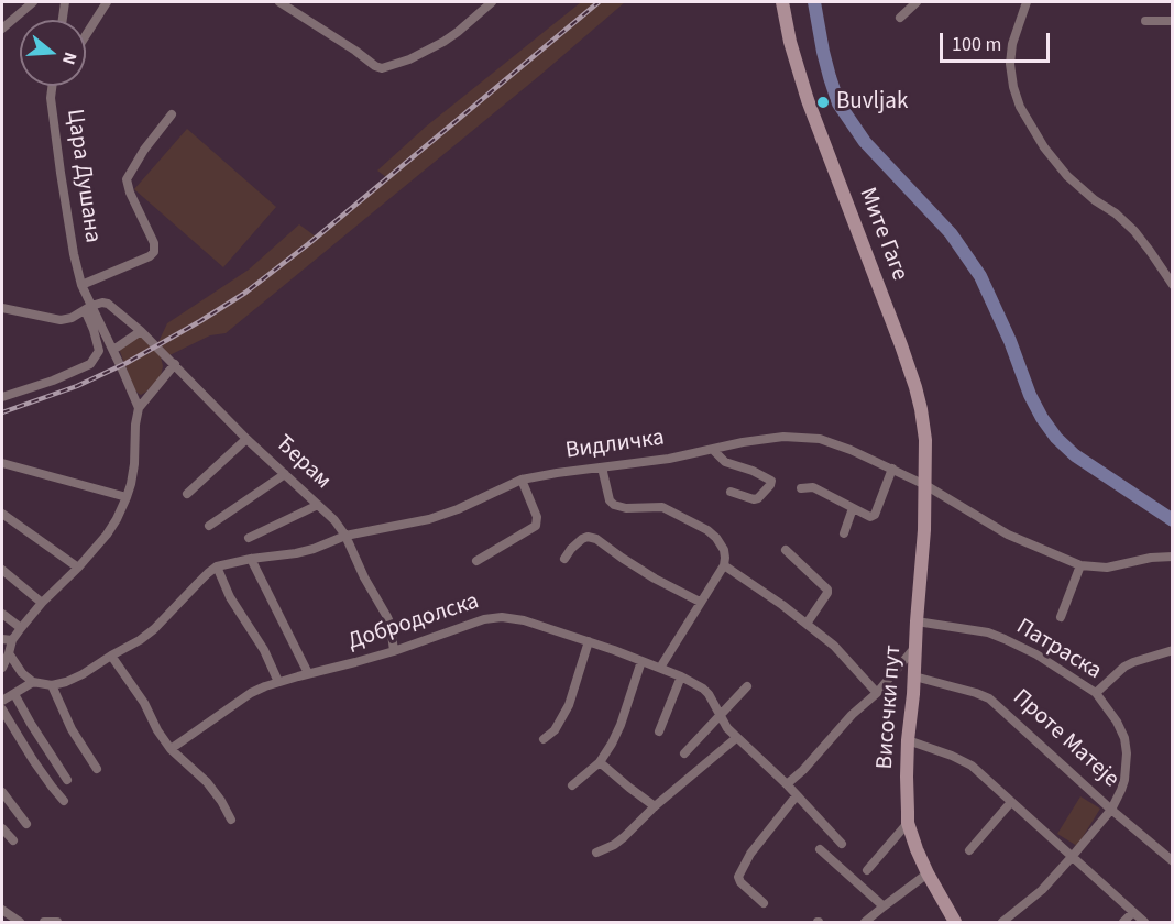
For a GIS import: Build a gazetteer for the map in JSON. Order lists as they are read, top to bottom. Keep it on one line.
{"streets":{"main road":["Мите Гаге","Височки пут"],"street":["Цара Душана","Видличка","Ђерам","Добродолска","Патраска","Проте Матеје"]},"crossings":[["Мите Гаге","Видличка"],["Мите Гаге","Височки пут"],["Видличка","Ђерам"],["Видличка","Височки пут"],["Ђерам","Добродолска"],["Патраска","Височки пут"],["Патраска","Проте Матеје"],["Височки пут","Проте Матеје"]],"places":["Buvljak"],"scale_bar":"100 m","north":"right"}
